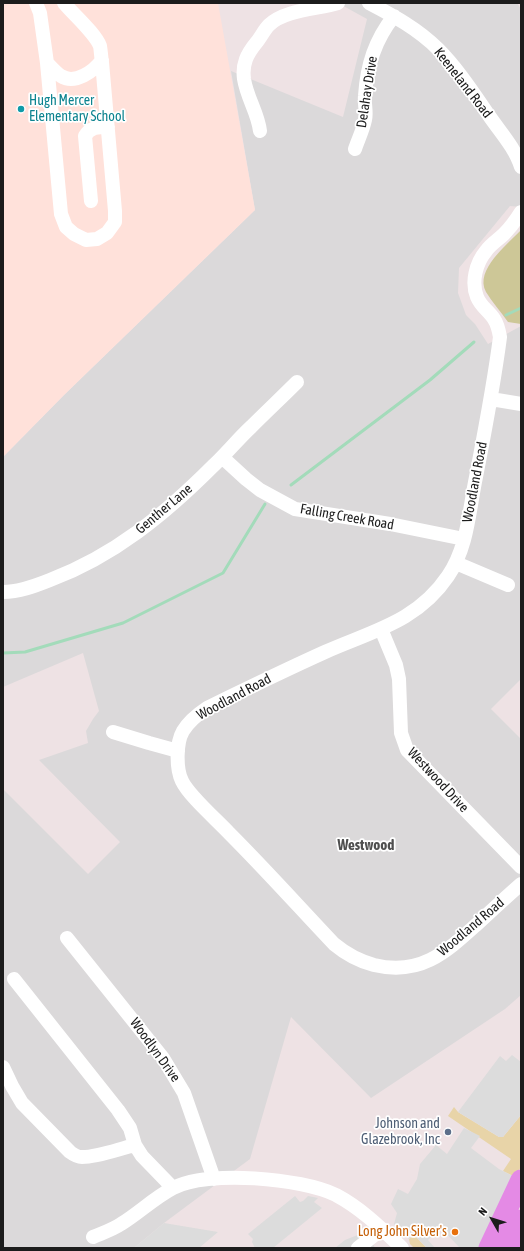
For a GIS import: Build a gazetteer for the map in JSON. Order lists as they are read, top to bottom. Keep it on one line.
{"streets":{"street":["Keeneland Road","Delahay Drive","Woodland Road","Genther Lane","Falling Creek Road","Westwood Drive","Woodlyn Drive"]},"crossings":[["Keeneland Road","Delahay Drive"],["Woodland Road","Falling Creek Road"],["Woodland Road","Westwood Drive"],["Genther Lane","Falling Creek Road"]],"districts":["Westwood"],"places":["Hugh Mercer Elementary School","Johnson and Glazebrook, Inc","Long John Silver's"],"north":"top left"}
